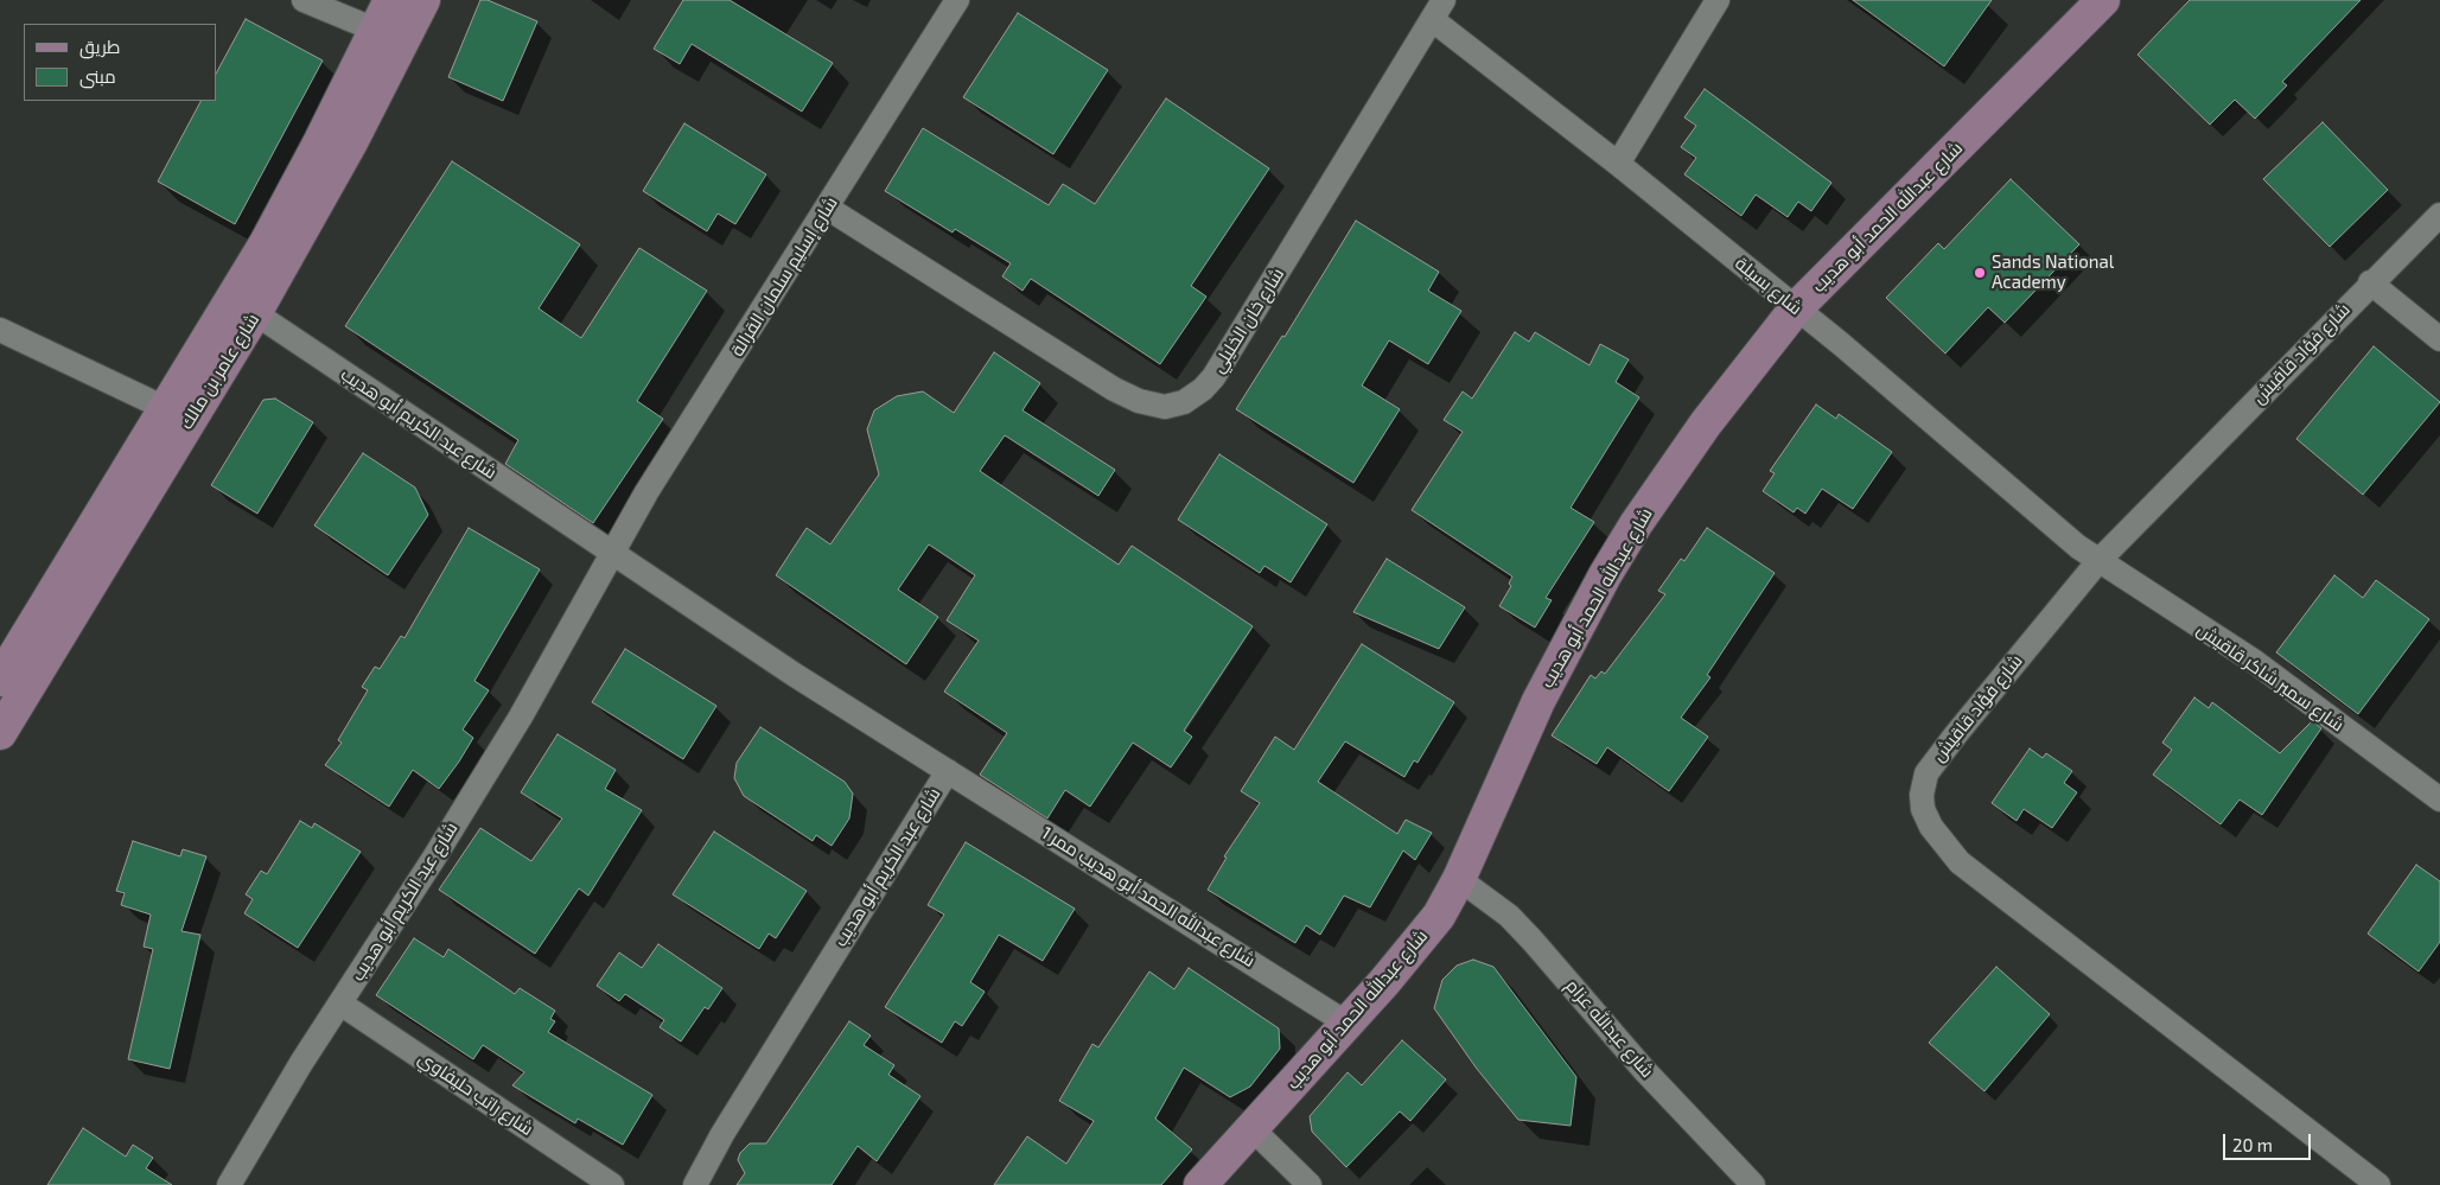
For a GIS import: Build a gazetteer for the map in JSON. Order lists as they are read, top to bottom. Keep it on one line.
{"streets":{"street":["شارع عبدالله الحمد أبو هديب","شارع إسليم سلمان القرالة","شارع بسيلة","شارع خان الخليلي","شارع فؤاد قاقيش","شارع عامر بن مالك","شارع عبد الكريم أبو هديب","شارع سمير شاكر قاقيش","شارع عبدالله الحمد أبو هديب ممر 1","شارع عبدالله عزام","شارع راتب حليفاوي"]},"crossings":[["شارع عبدالله الحمد أبو هديب","شارع بسيلة"],["شارع عبدالله الحمد أبو هديب","شارع عبدالله الحمد أبو هديب ممر 1"],["شارع عبدالله الحمد أبو هديب","شارع عبدالله عزام"],["شارع إسليم سلمان القرالة","شارع خان الخليلي"],["شارع إسليم سلمان القرالة","شارع عبد الكريم أبو هديب"],["شارع بسيلة","شارع خان الخليلي"],["شارع بسيلة","شارع فؤاد قاقيش"],["شارع بسيلة","شارع سمير شاكر قاقيش"],["شارع فؤاد قاقيش","شارع سمير شاكر قاقيش"],["شارع عامر بن مالك","شارع عبد الكريم أبو هديب"],["شارع عبد الكريم أبو هديب","شارع عبدالله الحمد أبو هديب ممر 1"],["شارع عبد الكريم أبو هديب","شارع راتب حليفاوي"]],"places":["Sands National Academy"],"legend":["طريق","مبنى"],"scale_bar":"20 m"}
